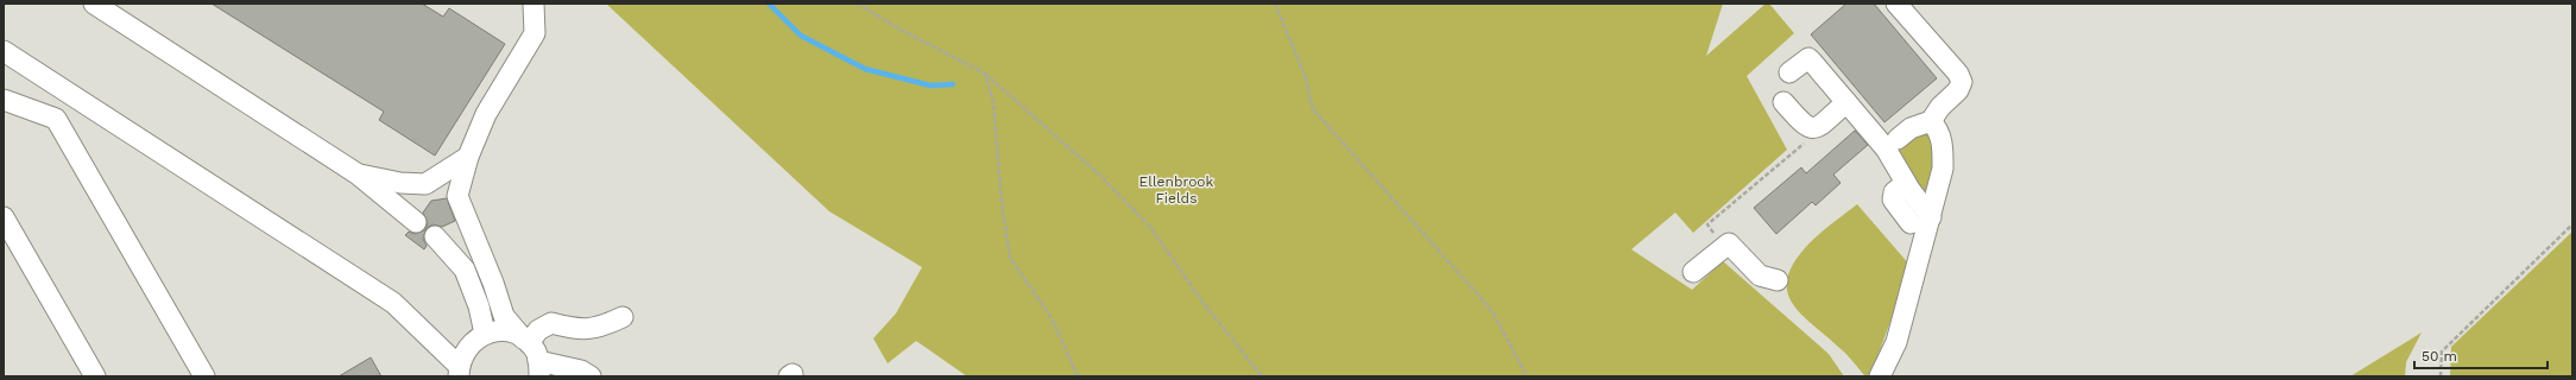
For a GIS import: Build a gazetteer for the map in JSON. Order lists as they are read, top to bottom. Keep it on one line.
{"parks":["Ellenbrook Fields"],"scale_bar":"50 m"}
